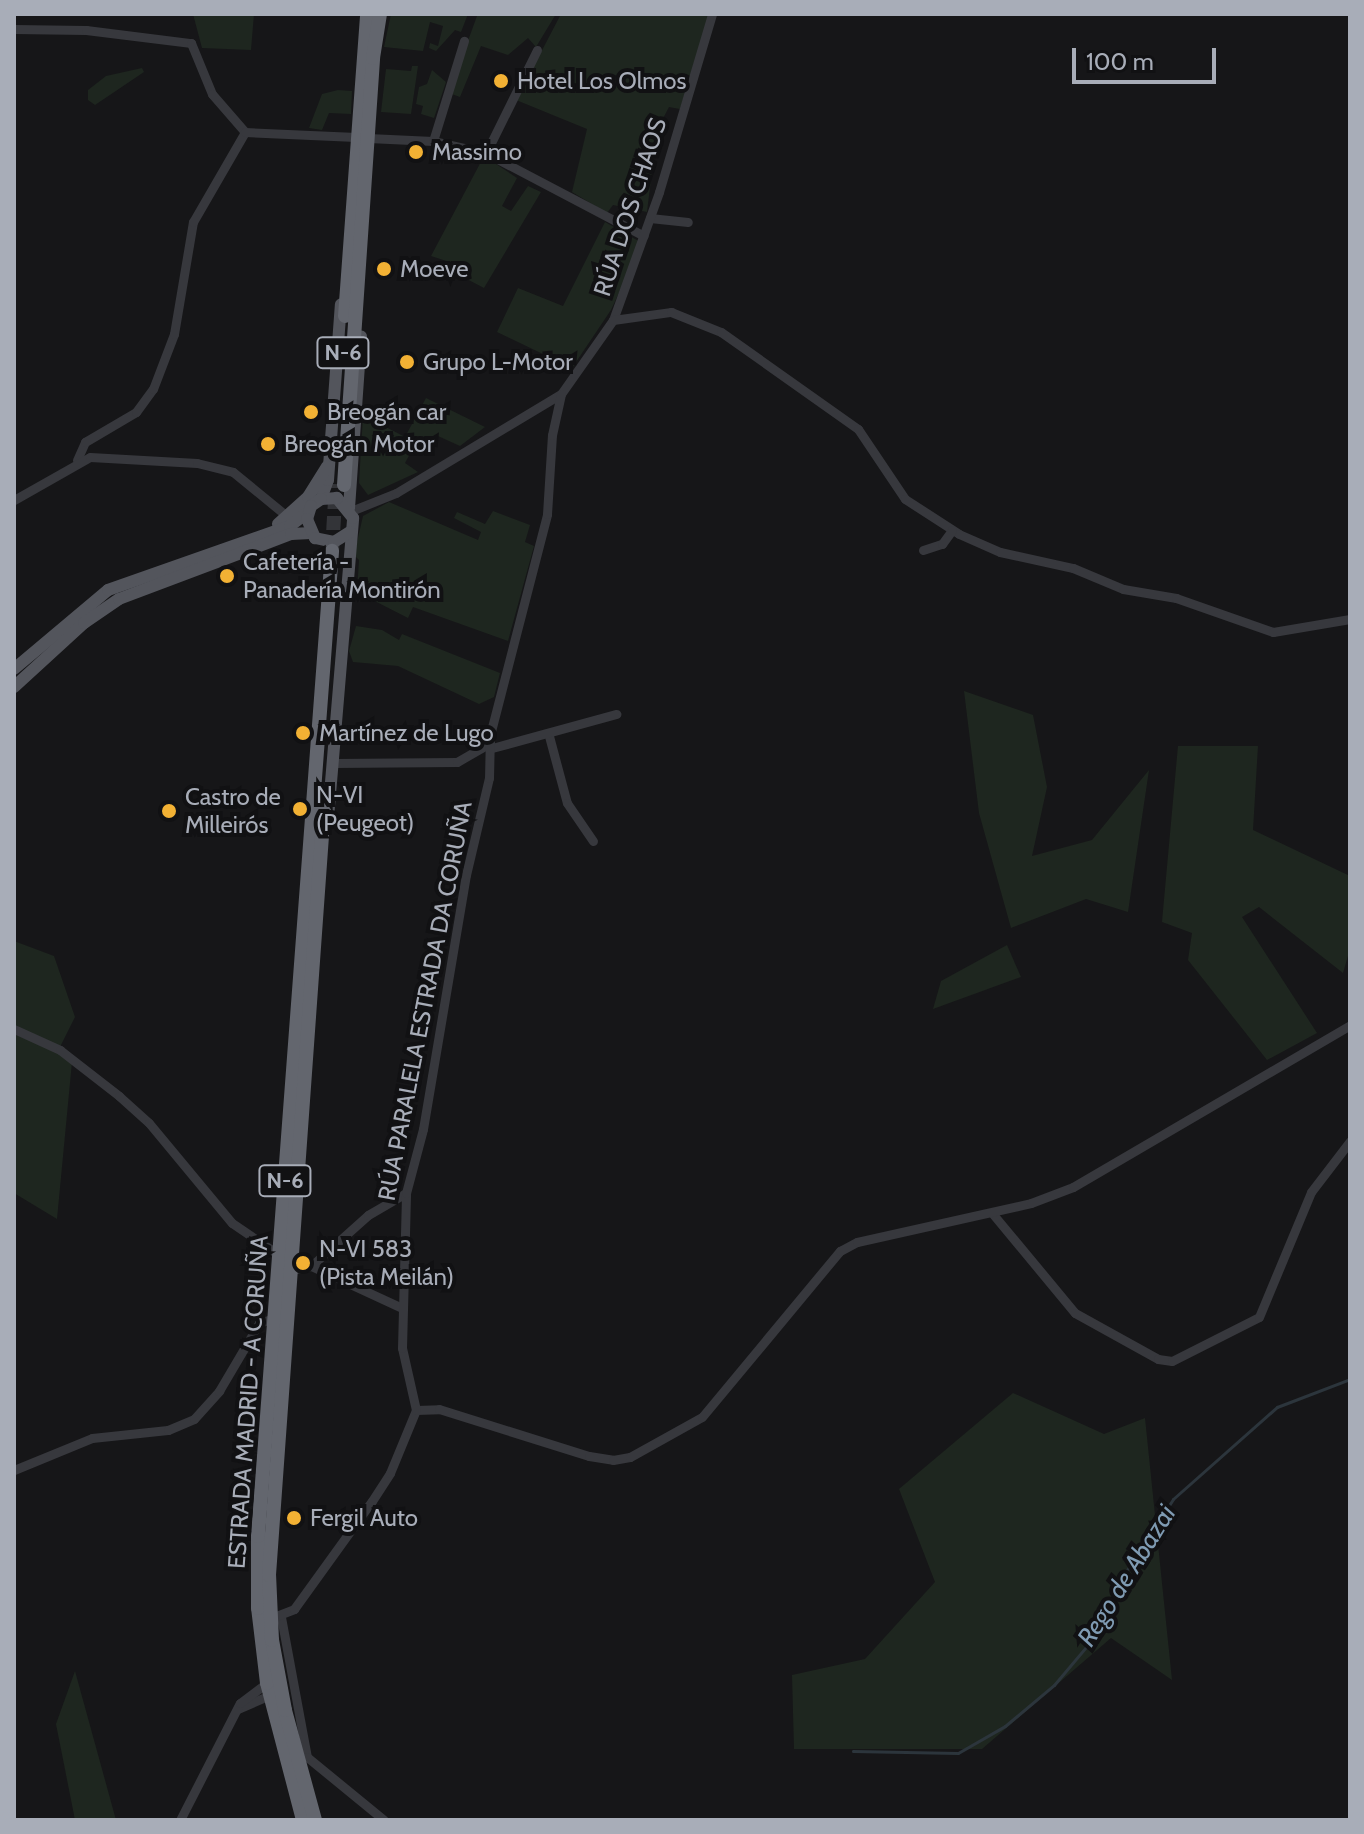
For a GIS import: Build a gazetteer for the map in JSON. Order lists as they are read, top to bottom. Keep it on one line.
{"streets":{"highway":["N-6","ESTRADA MADRID - A CORUÑA"],"street":["RÚA DOS CHAOS","RÚA PARALELA ESTRADA DA CORUÑA"]},"crossings":[["RÚA DOS CHAOS","RÚA PARALELA ESTRADA DA CORUÑA"]],"water":["Rego de Abazai"],"places":["Hotel Los Olmos","Massimo","Moeve","Grupo L-Motor","Breogán car","Breogán Motor","Cafetería - Panadería Montirón","Martínez de Lugo","N-VI (Peugeot)","Castro de Milleirós","N-VI 583 (Pista Meilán)","Fergil Auto"],"scale_bar":"100 m"}
